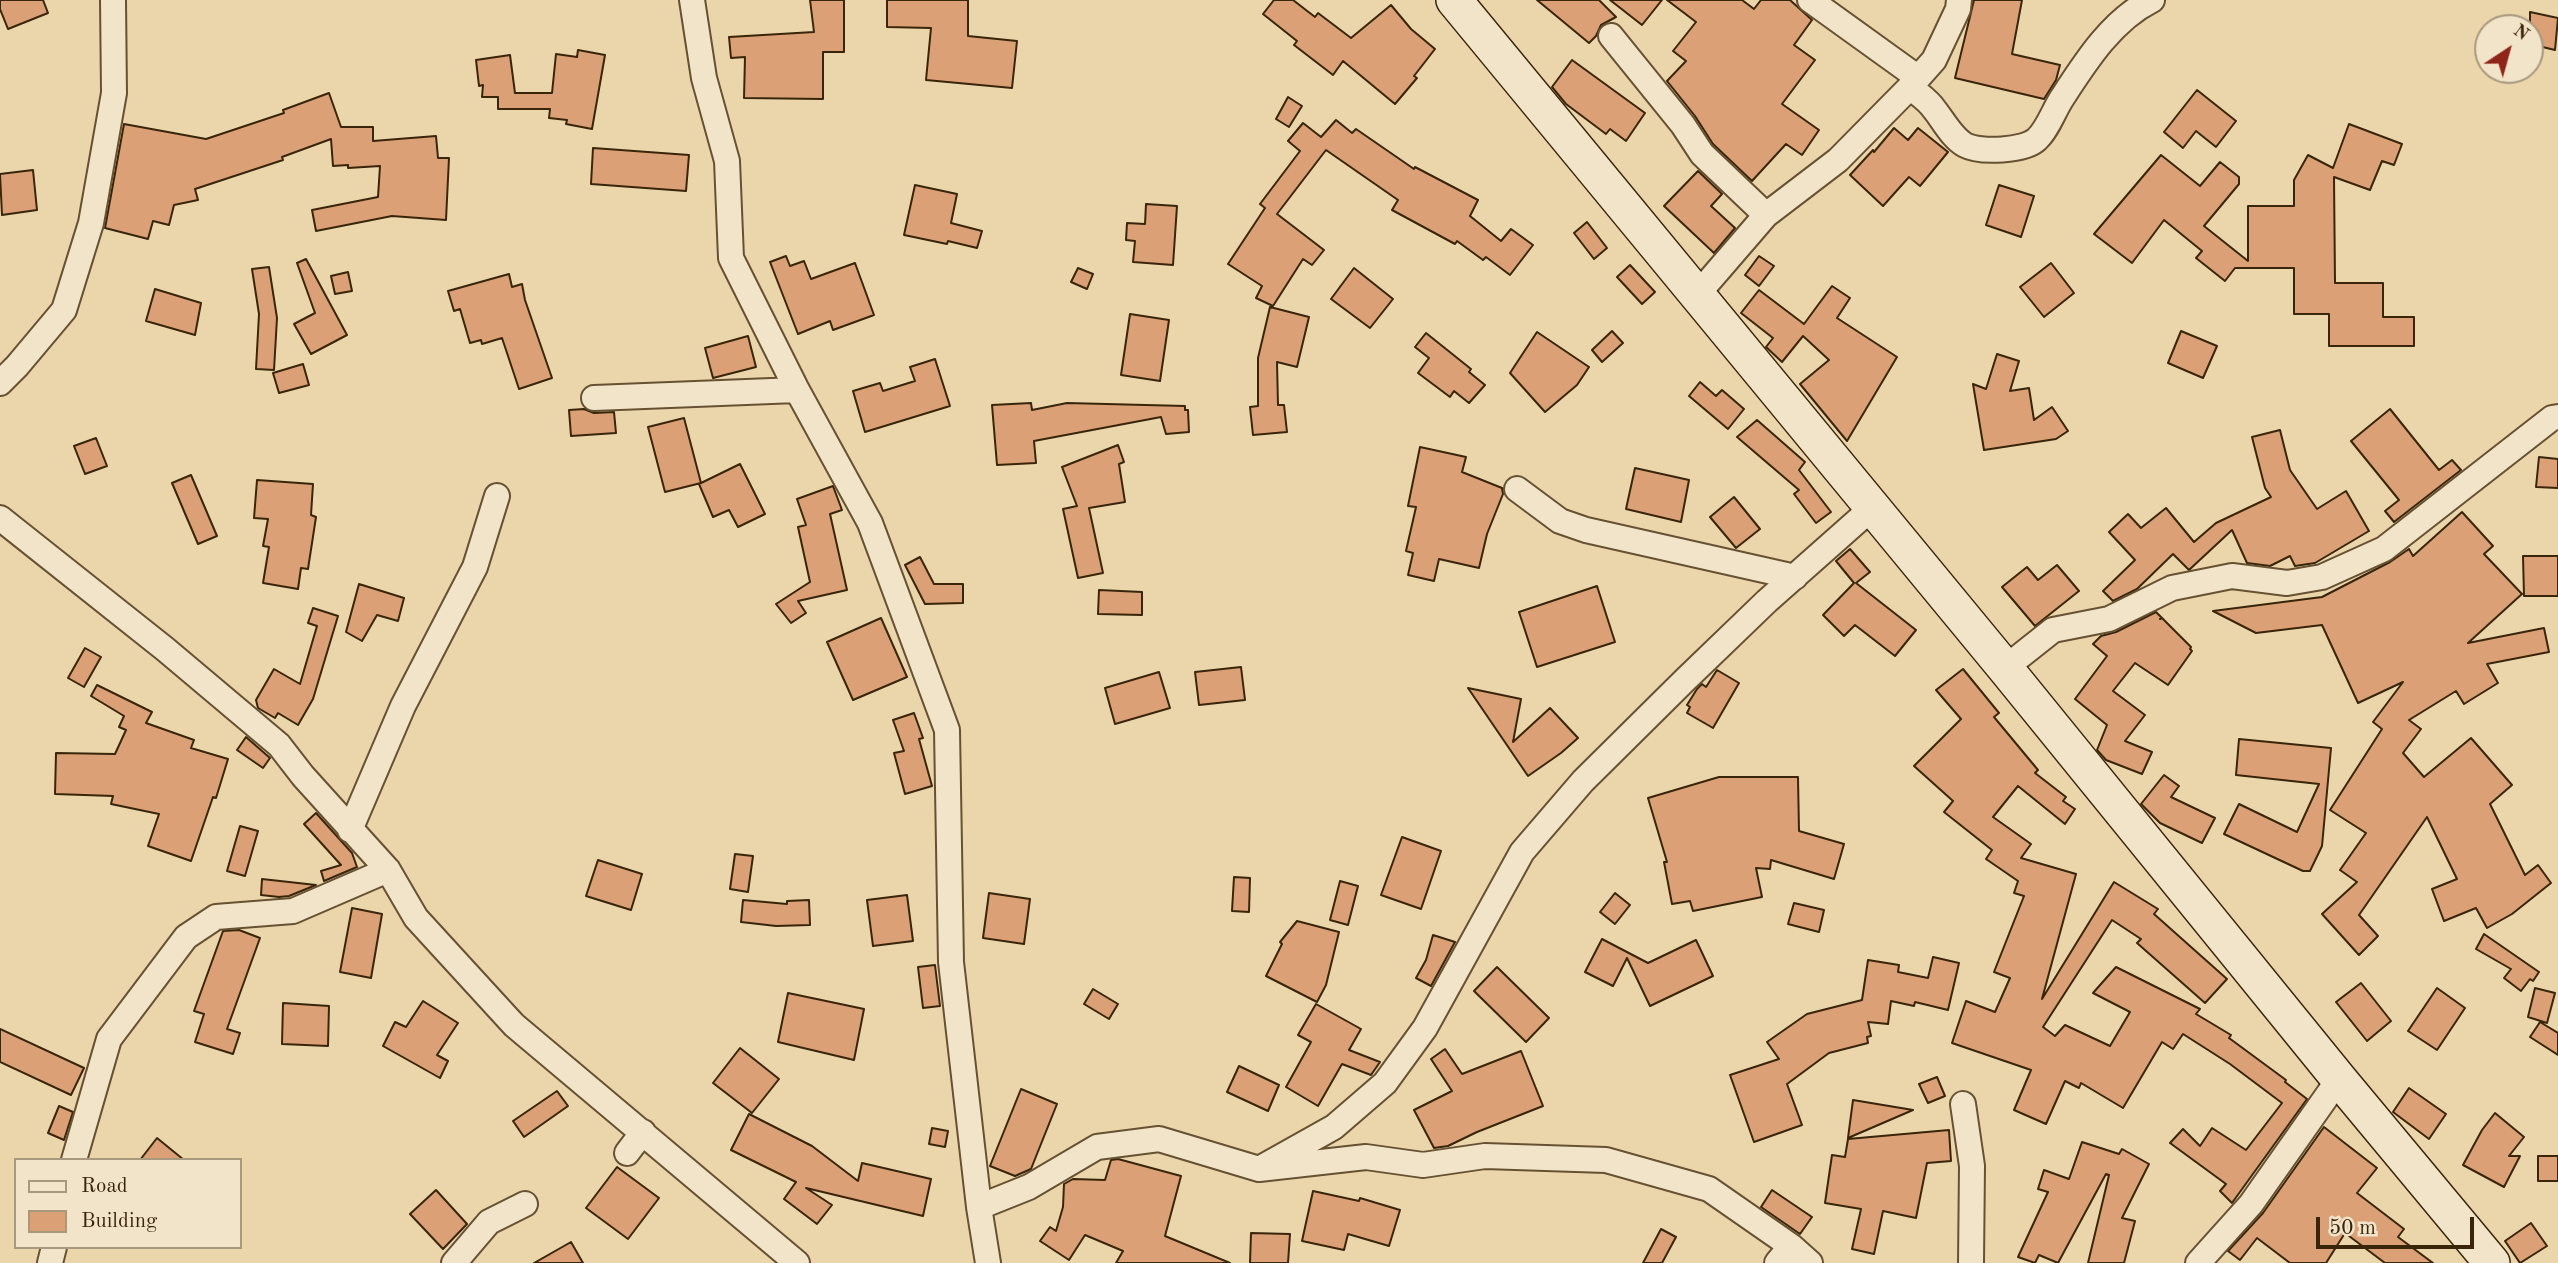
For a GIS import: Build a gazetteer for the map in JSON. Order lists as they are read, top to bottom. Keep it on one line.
{"legend":["Road","Building"],"scale_bar":"50 m","north":"top right"}
